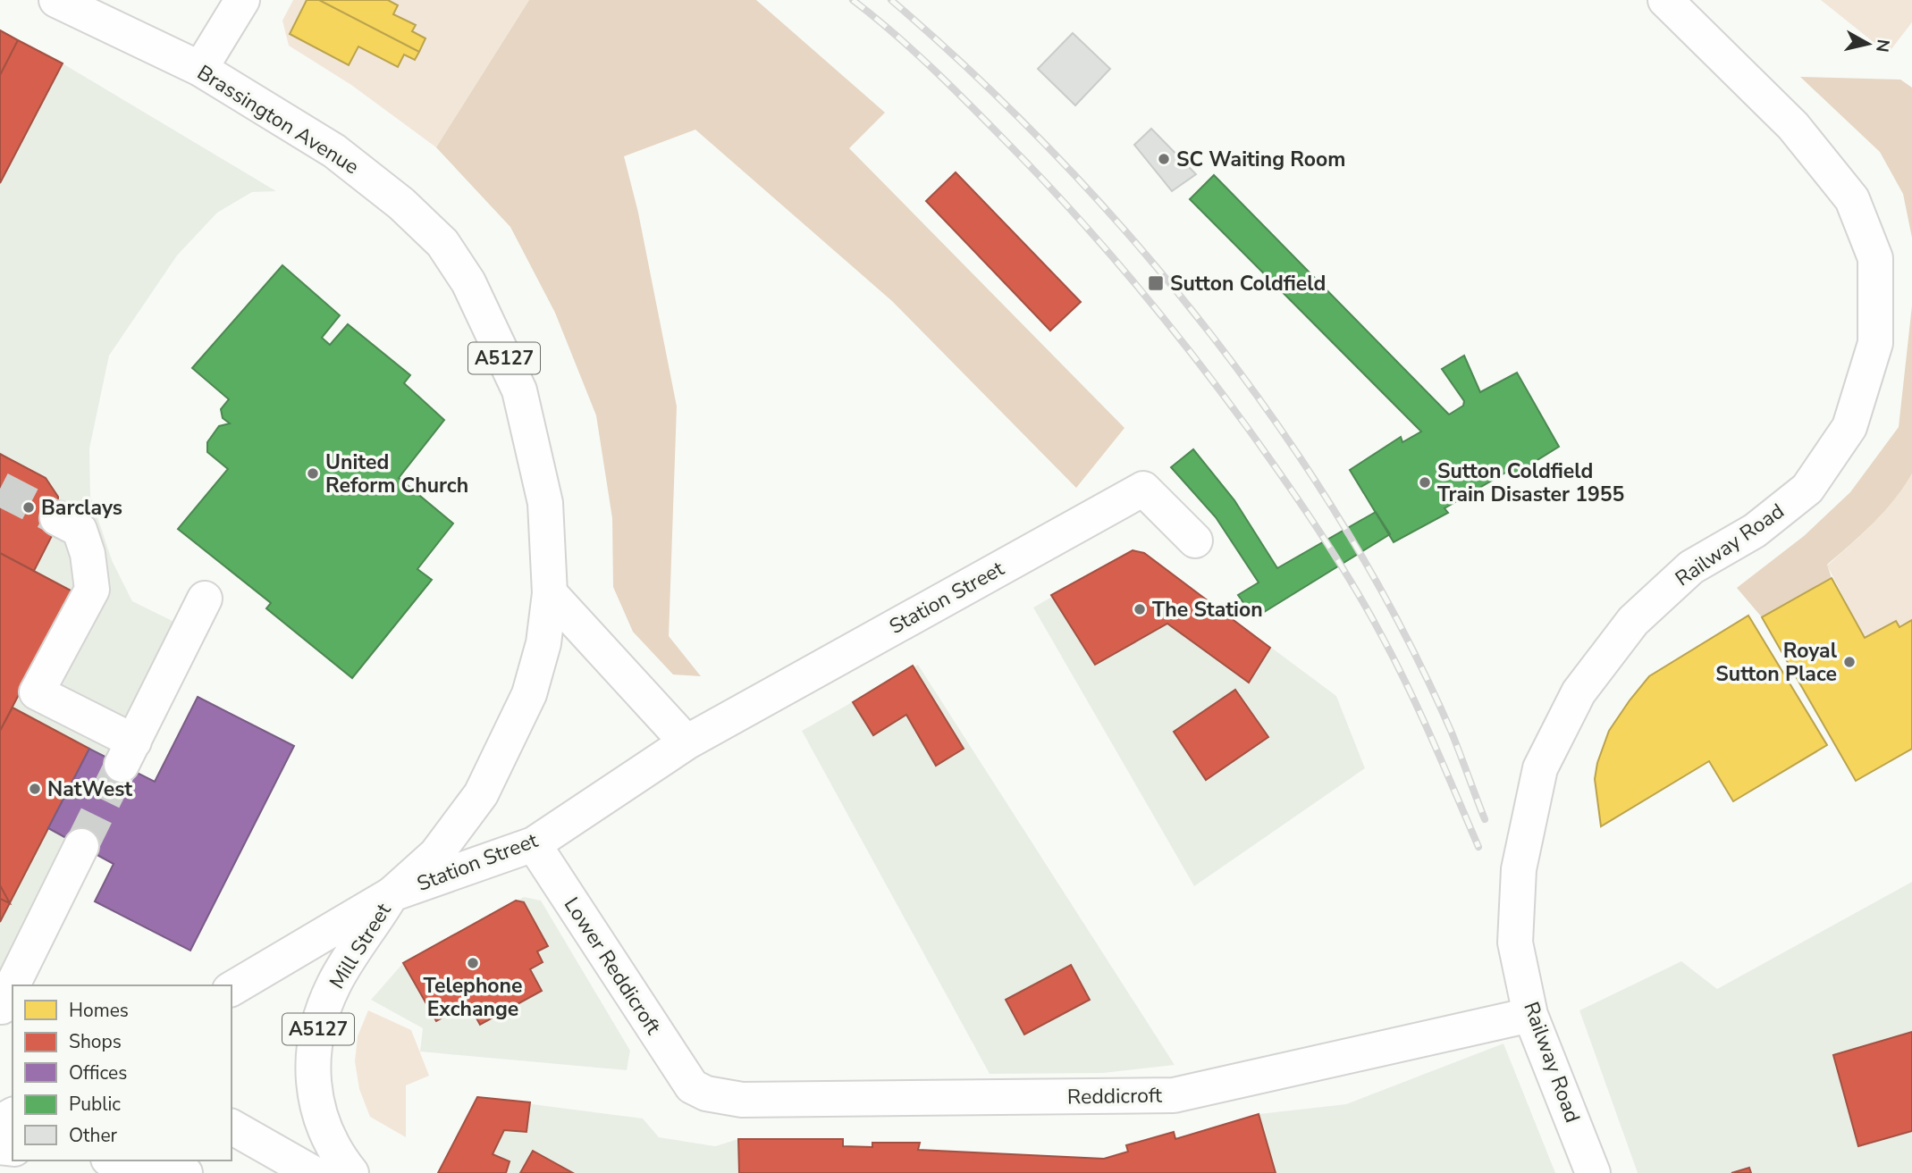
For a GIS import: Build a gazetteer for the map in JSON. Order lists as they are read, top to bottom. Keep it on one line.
{"streets":{"street":["Brassington Avenue","A5127","Railway Road","Station Street","Mill Street","Lower Reddicroft","Reddicroft"]},"crossings":[["Brassington Avenue","Station Street"],["Brassington Avenue","Mill Street"],["Railway Road","Reddicroft"],["Station Street","Mill Street"],["Station Street","Lower Reddicroft"],["Lower Reddicroft","Reddicroft"]],"places":{"other":["SC Waiting Room","United Reform Church","Sutton Coldfield Train Disaster 1955","Barclays","The Station","Royal Sutton Place","NatWest","Telephone Exchange"],"transit":["Sutton Coldfield"]},"legend":["Homes","Shops","Offices","Public","Other"],"north":"right"}
